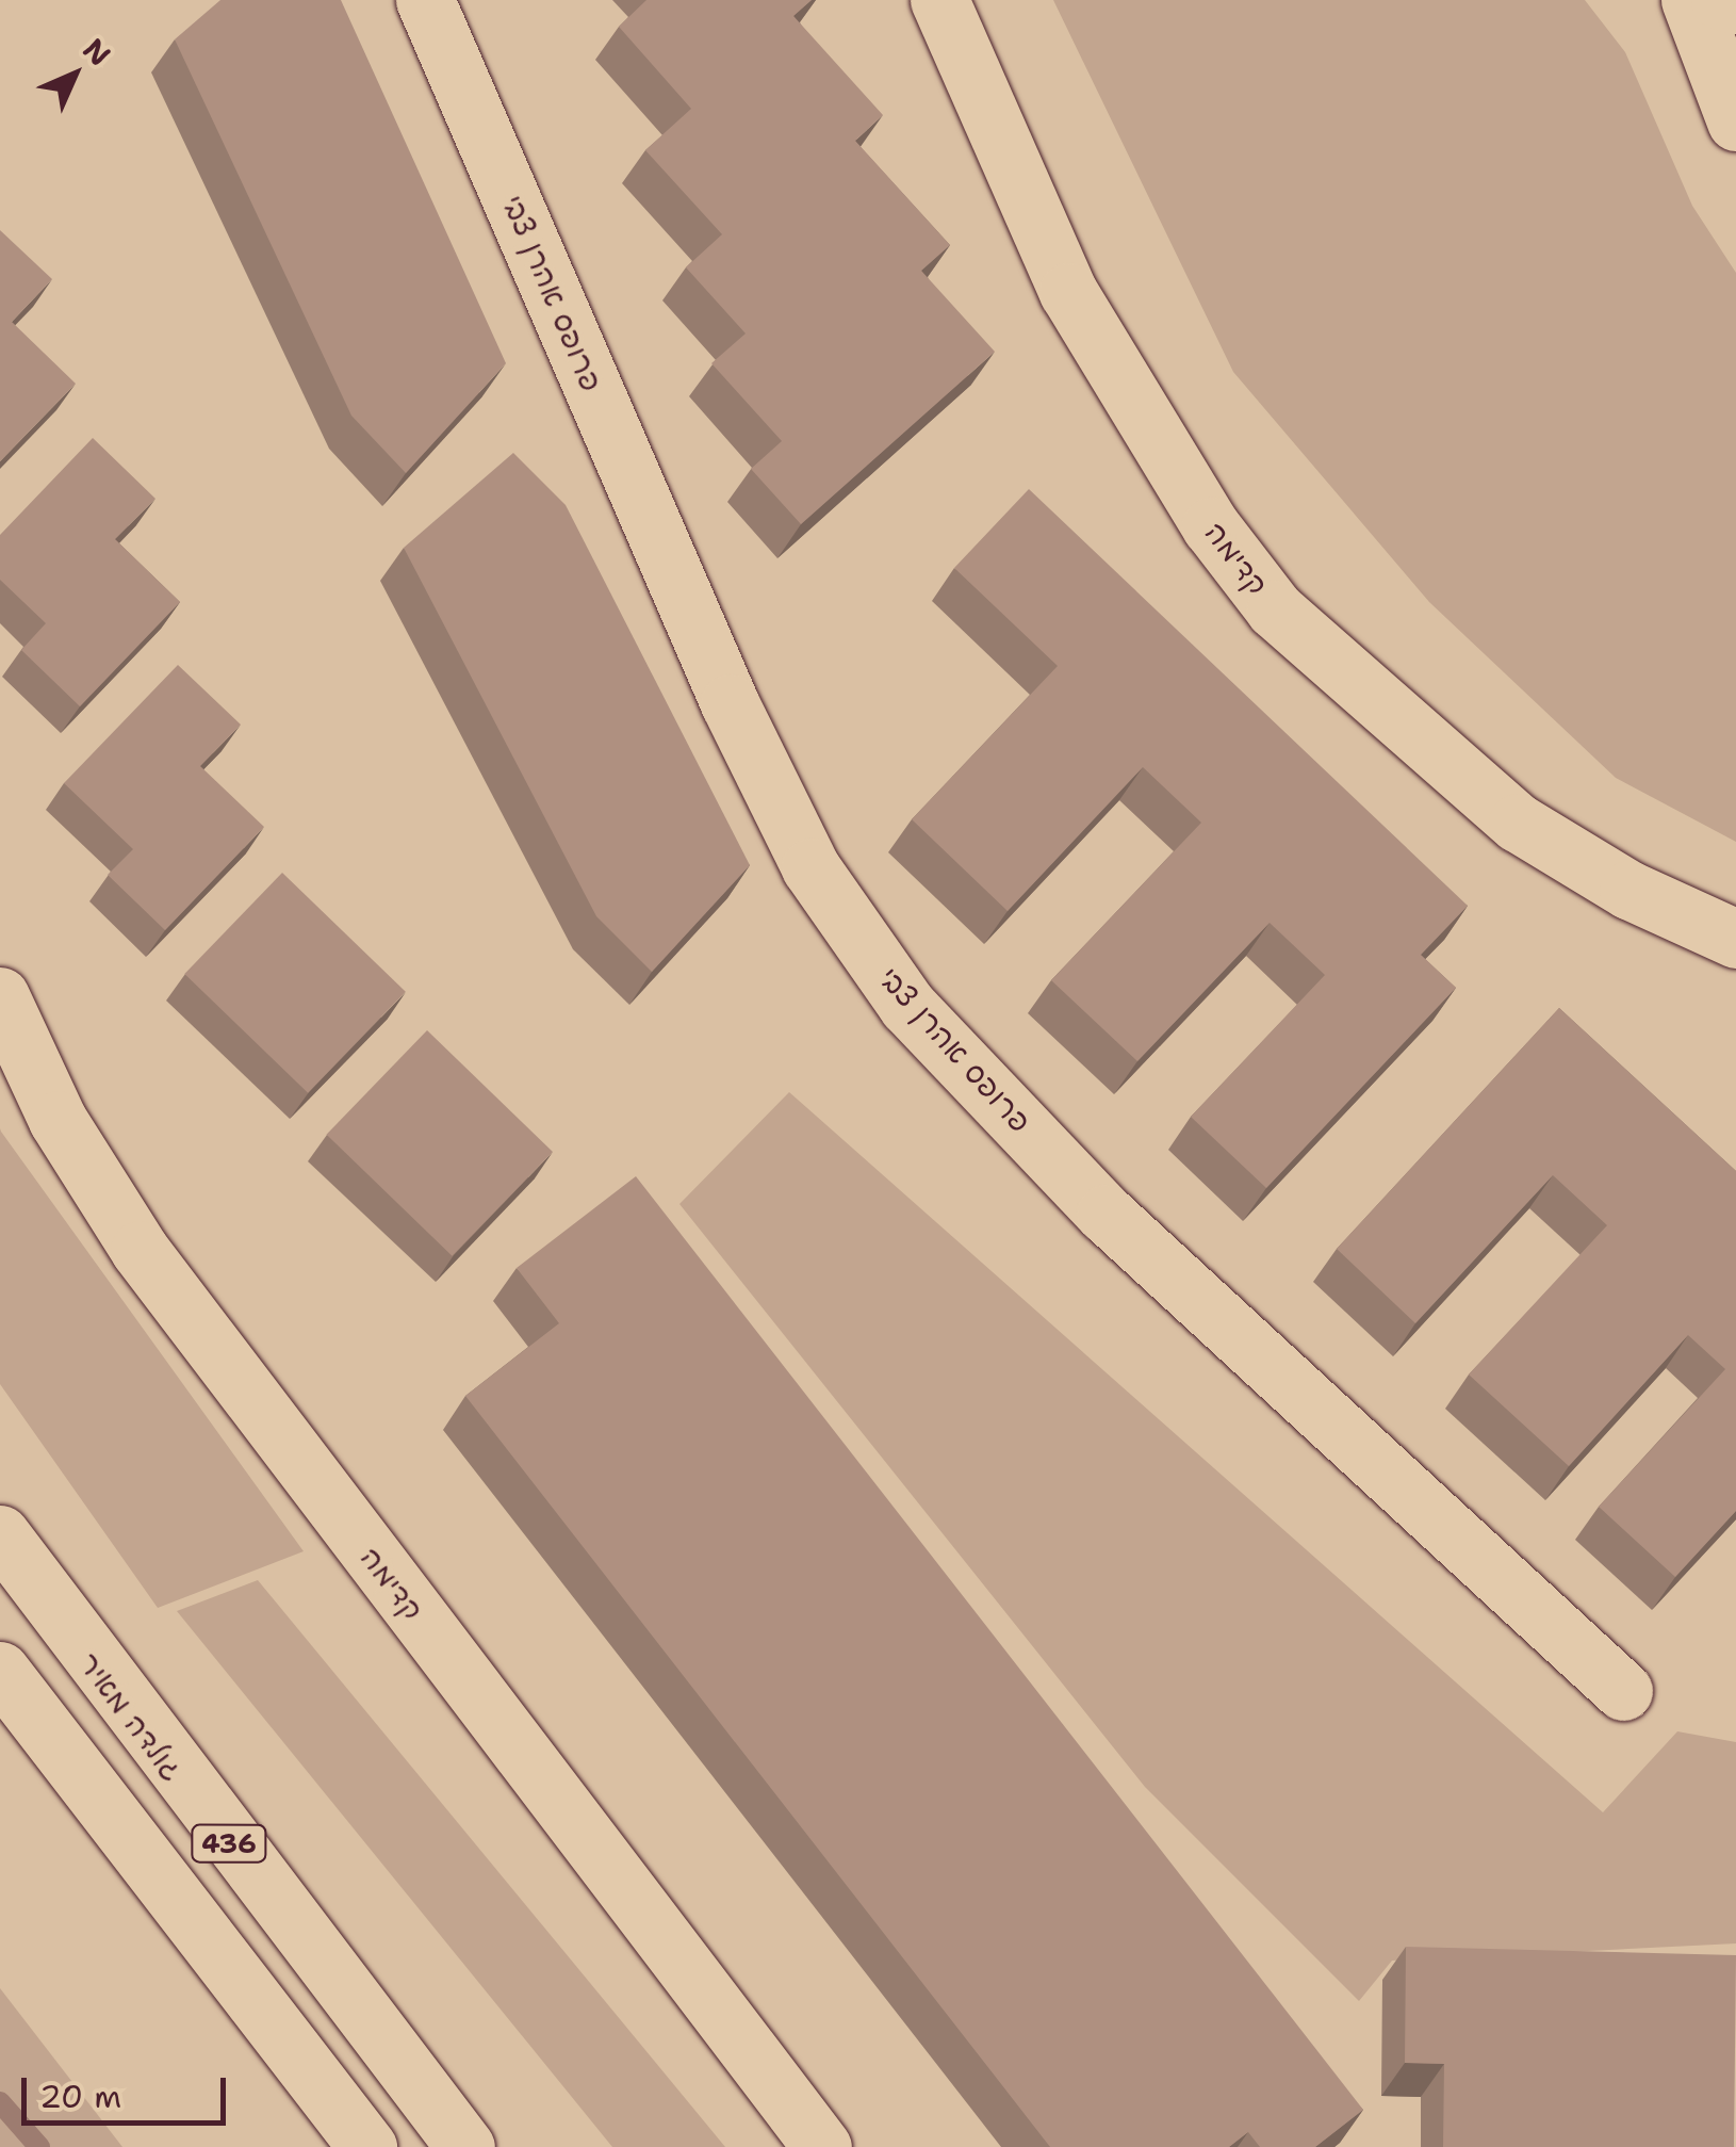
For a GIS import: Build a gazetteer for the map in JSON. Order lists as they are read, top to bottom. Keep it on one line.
{"streets":{"street":["פרופס אהרן צבי","קדימה","גולדה מאיר","436"]},"scale_bar":"20 m","north":"top right"}
